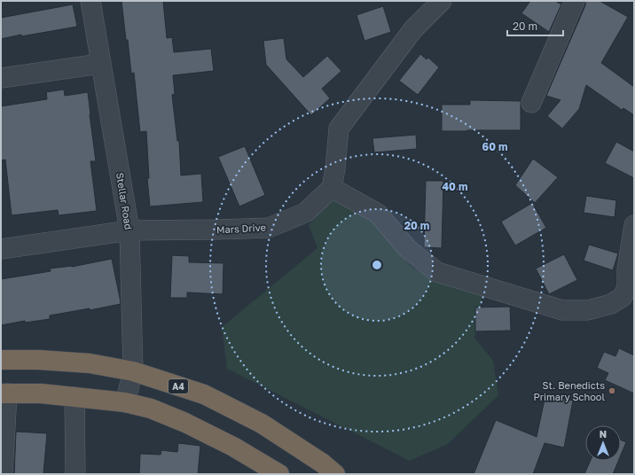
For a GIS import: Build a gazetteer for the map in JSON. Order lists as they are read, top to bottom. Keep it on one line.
{"streets":{"highway":["A4"],"street":["Stellar Road","Mars Drive"]},"crossings":[["Stellar Road","Mars Drive"],["Stellar Road","A4"]],"places":["St. Benedicts Primary School"],"scale_bar":"20 m","north":"top","rings":["60 m","40 m","20 m"]}
